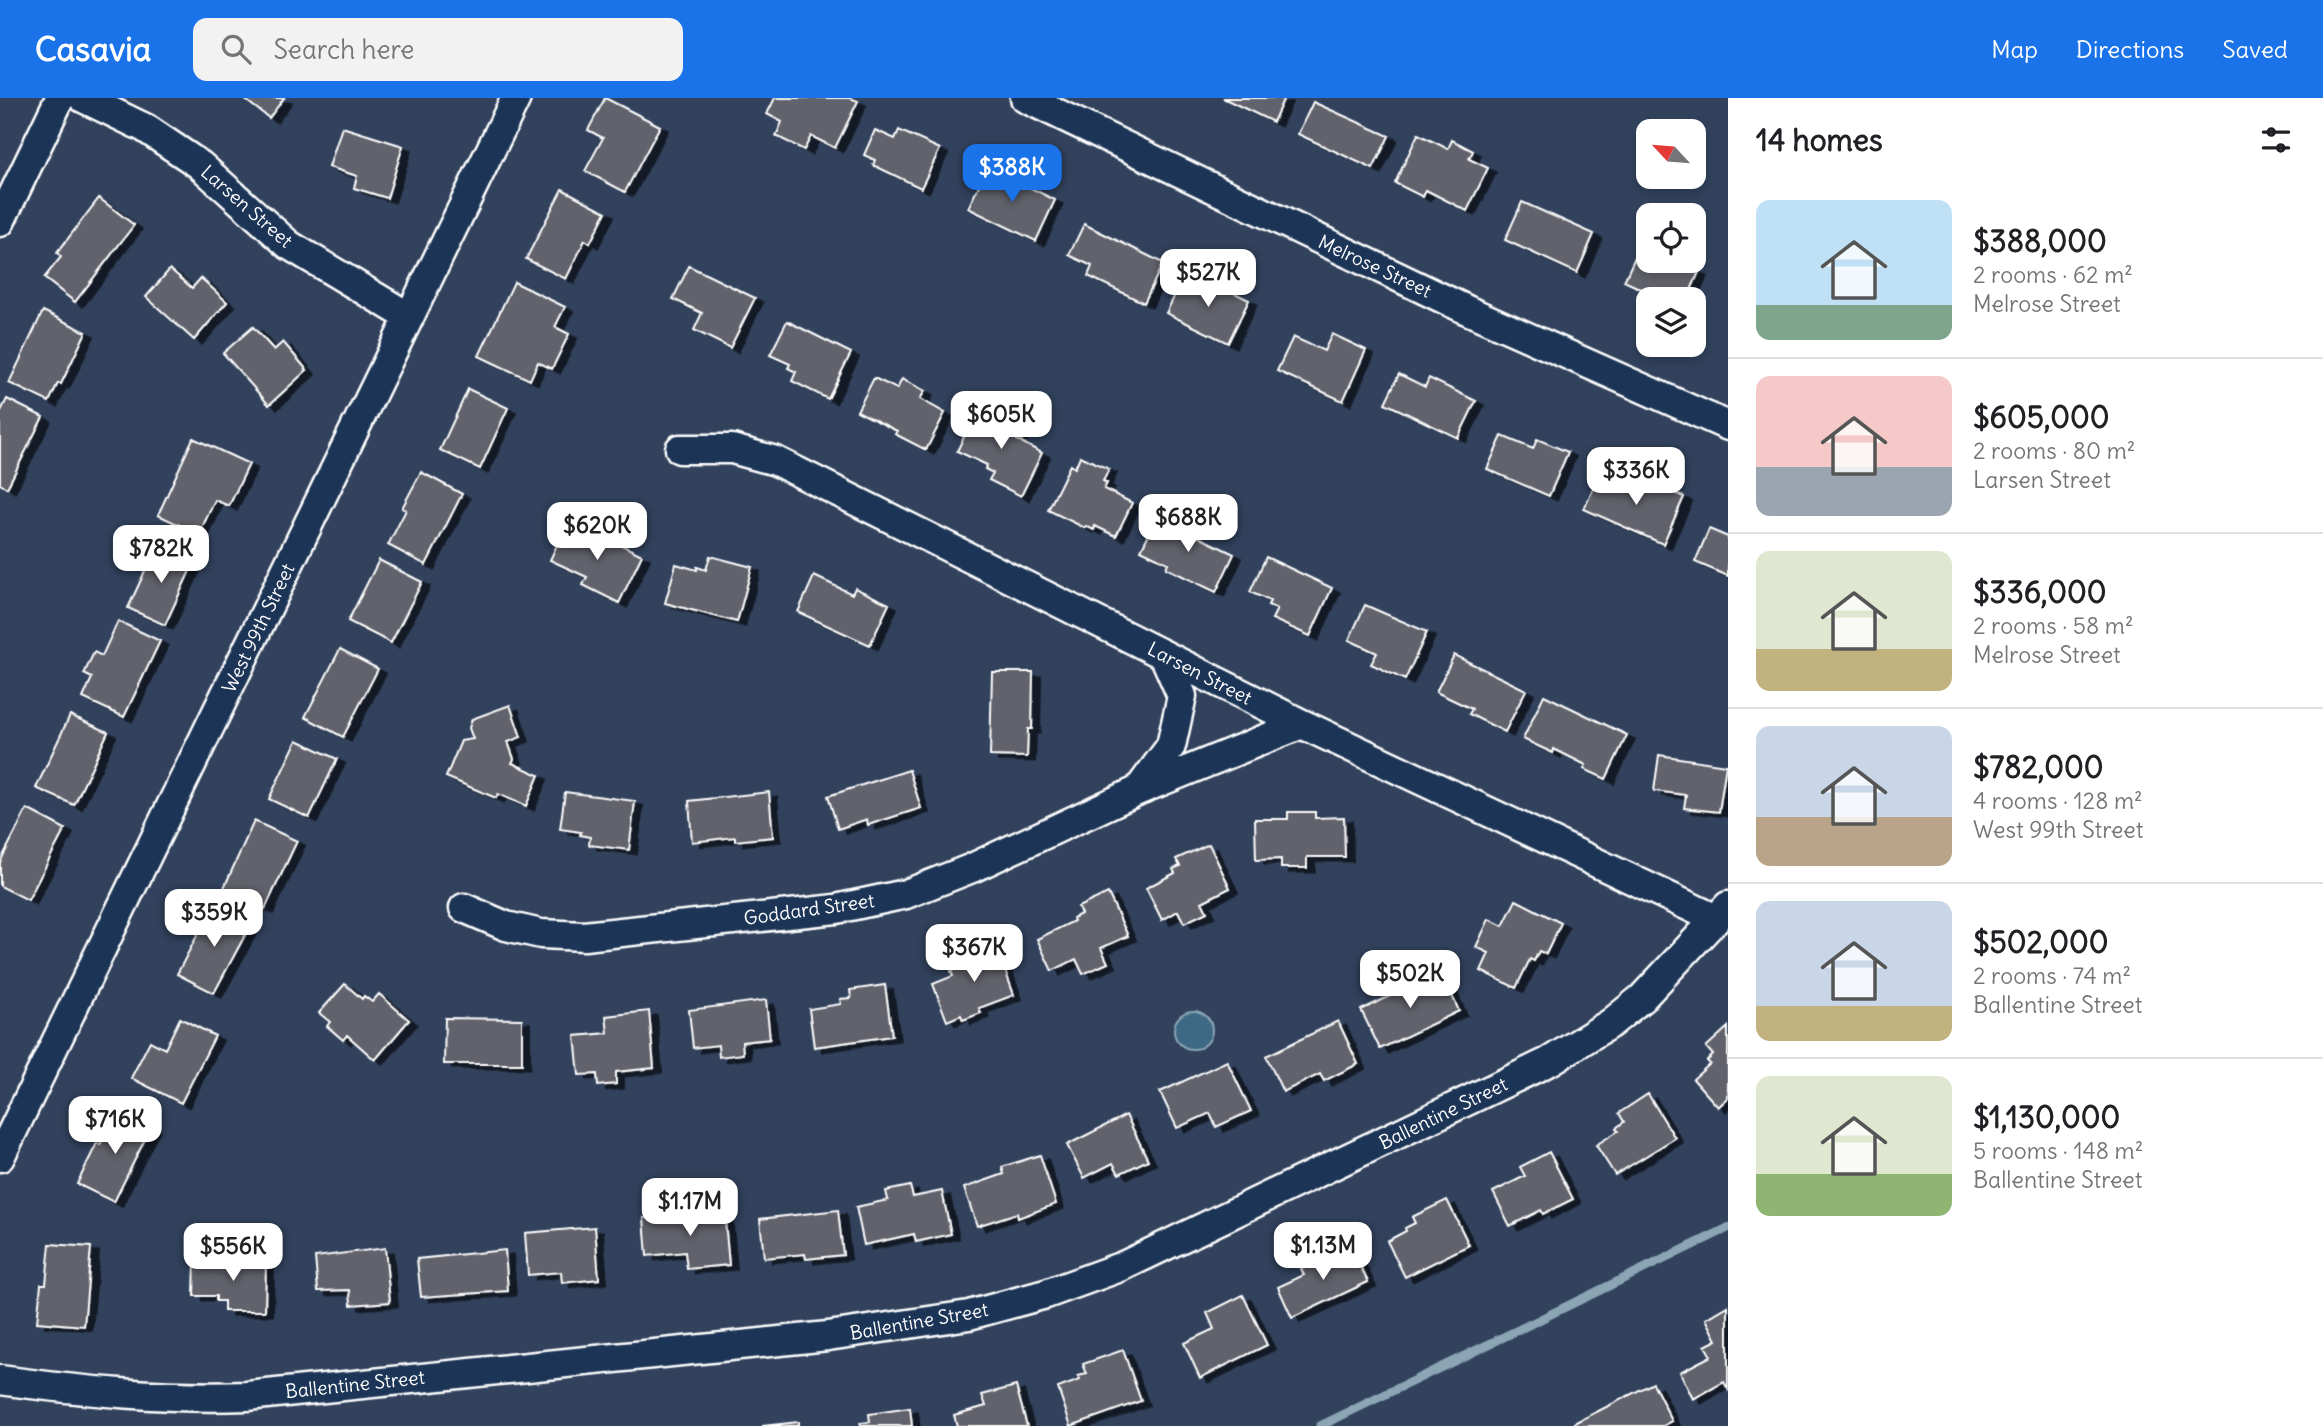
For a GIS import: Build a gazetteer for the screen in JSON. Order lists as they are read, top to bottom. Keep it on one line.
{"streets":{"street":["Larsen Street","Melrose Street","West 99th Street","Goddard Street","Ballentine Street"]},"crossings":[["Larsen Street","West 99th Street"],["Larsen Street","Goddard Street"],["Larsen Street","Ballentine Street"]],"north":"top left","page":{"header":"Casavia","search":"Search here","nav":["Map","Directions","Saved"],"heading":"14 homes","price":["$388K","$527K","$605K","$336K","$688K","$620K","$782K","$359K","$367K","$502K","$716K","$1.17M","$1.13M","$556K"],"list":[{"name":"$388,000","note":"2 rooms · 62 m² · Melrose Street"},{"name":"$605,000","note":"2 rooms · 80 m² · Larsen Street"},{"name":"$336,000","note":"2 rooms · 58 m² · Melrose Street"},{"name":"$782,000","note":"4 rooms · 128 m² · West 99th Street"},{"name":"$502,000","note":"2 rooms · 74 m² · Ballentine Street"},{"name":"$1,130,000","note":"5 rooms · 148 m² · Ballentine Street"}]}}
